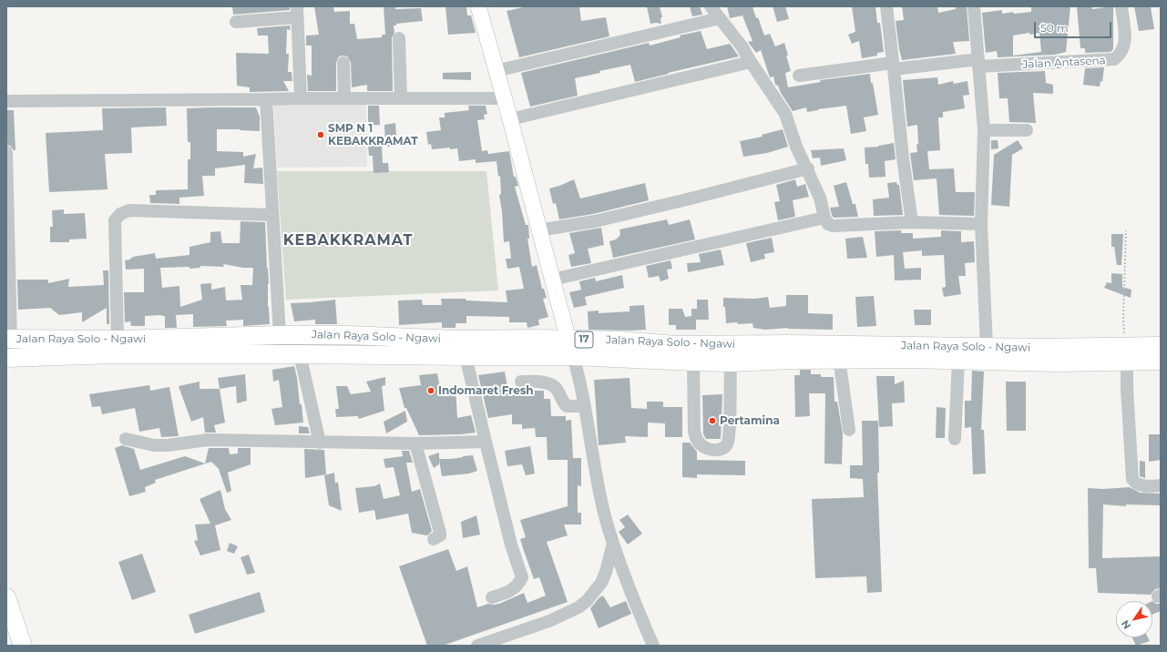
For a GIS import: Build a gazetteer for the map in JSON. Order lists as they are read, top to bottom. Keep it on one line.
{"streets":{"highway":["Jalan Raya Solo - Ngawi","17"],"street":["Jalan Antasena"]},"districts":["KEBAKKRAMAT"],"places":["SMP N 1 KEBAKKRAMAT","Indomaret Fresh","Pertamina"],"scale_bar":"50 m","north":"bottom left"}
